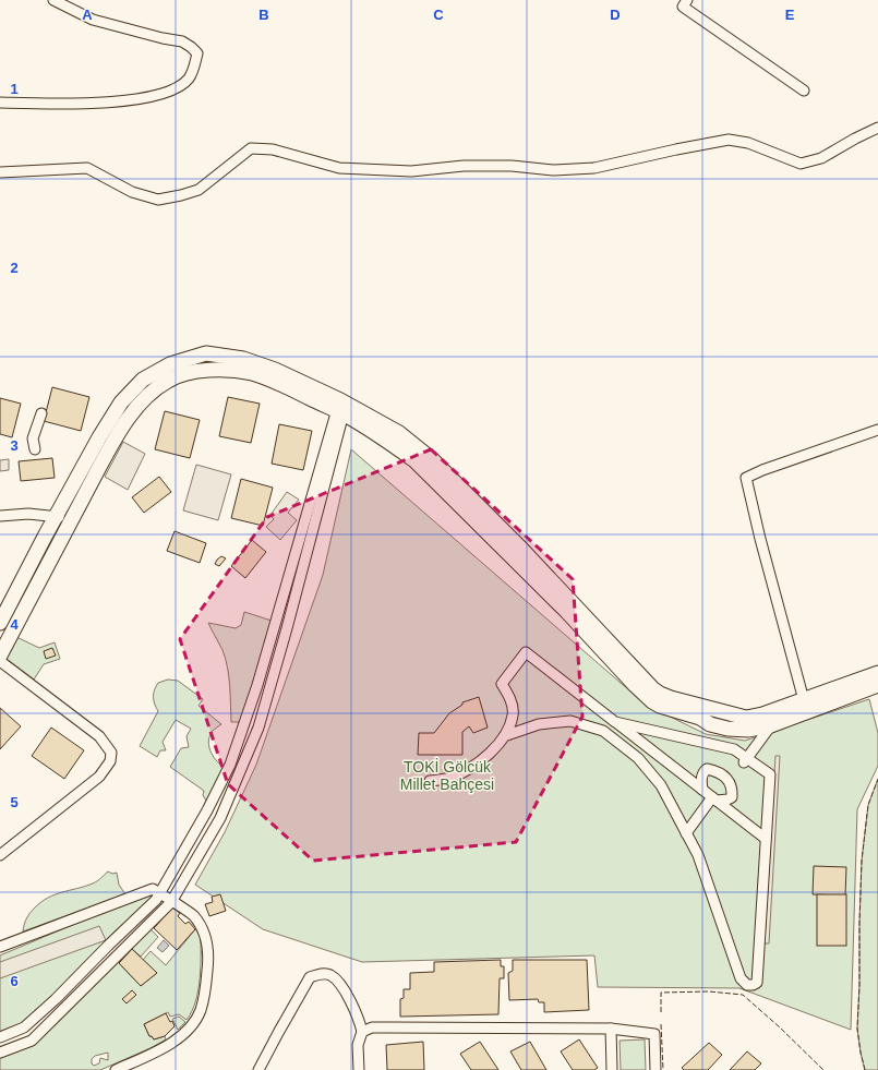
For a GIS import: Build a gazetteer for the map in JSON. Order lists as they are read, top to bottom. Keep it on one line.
{"parks":["TOKİ Gölcük Millet Bahçesi"],"grid":{"columns":["A","B","C","D","E"],"rows":["1","2","3","4","5","6"]}}
